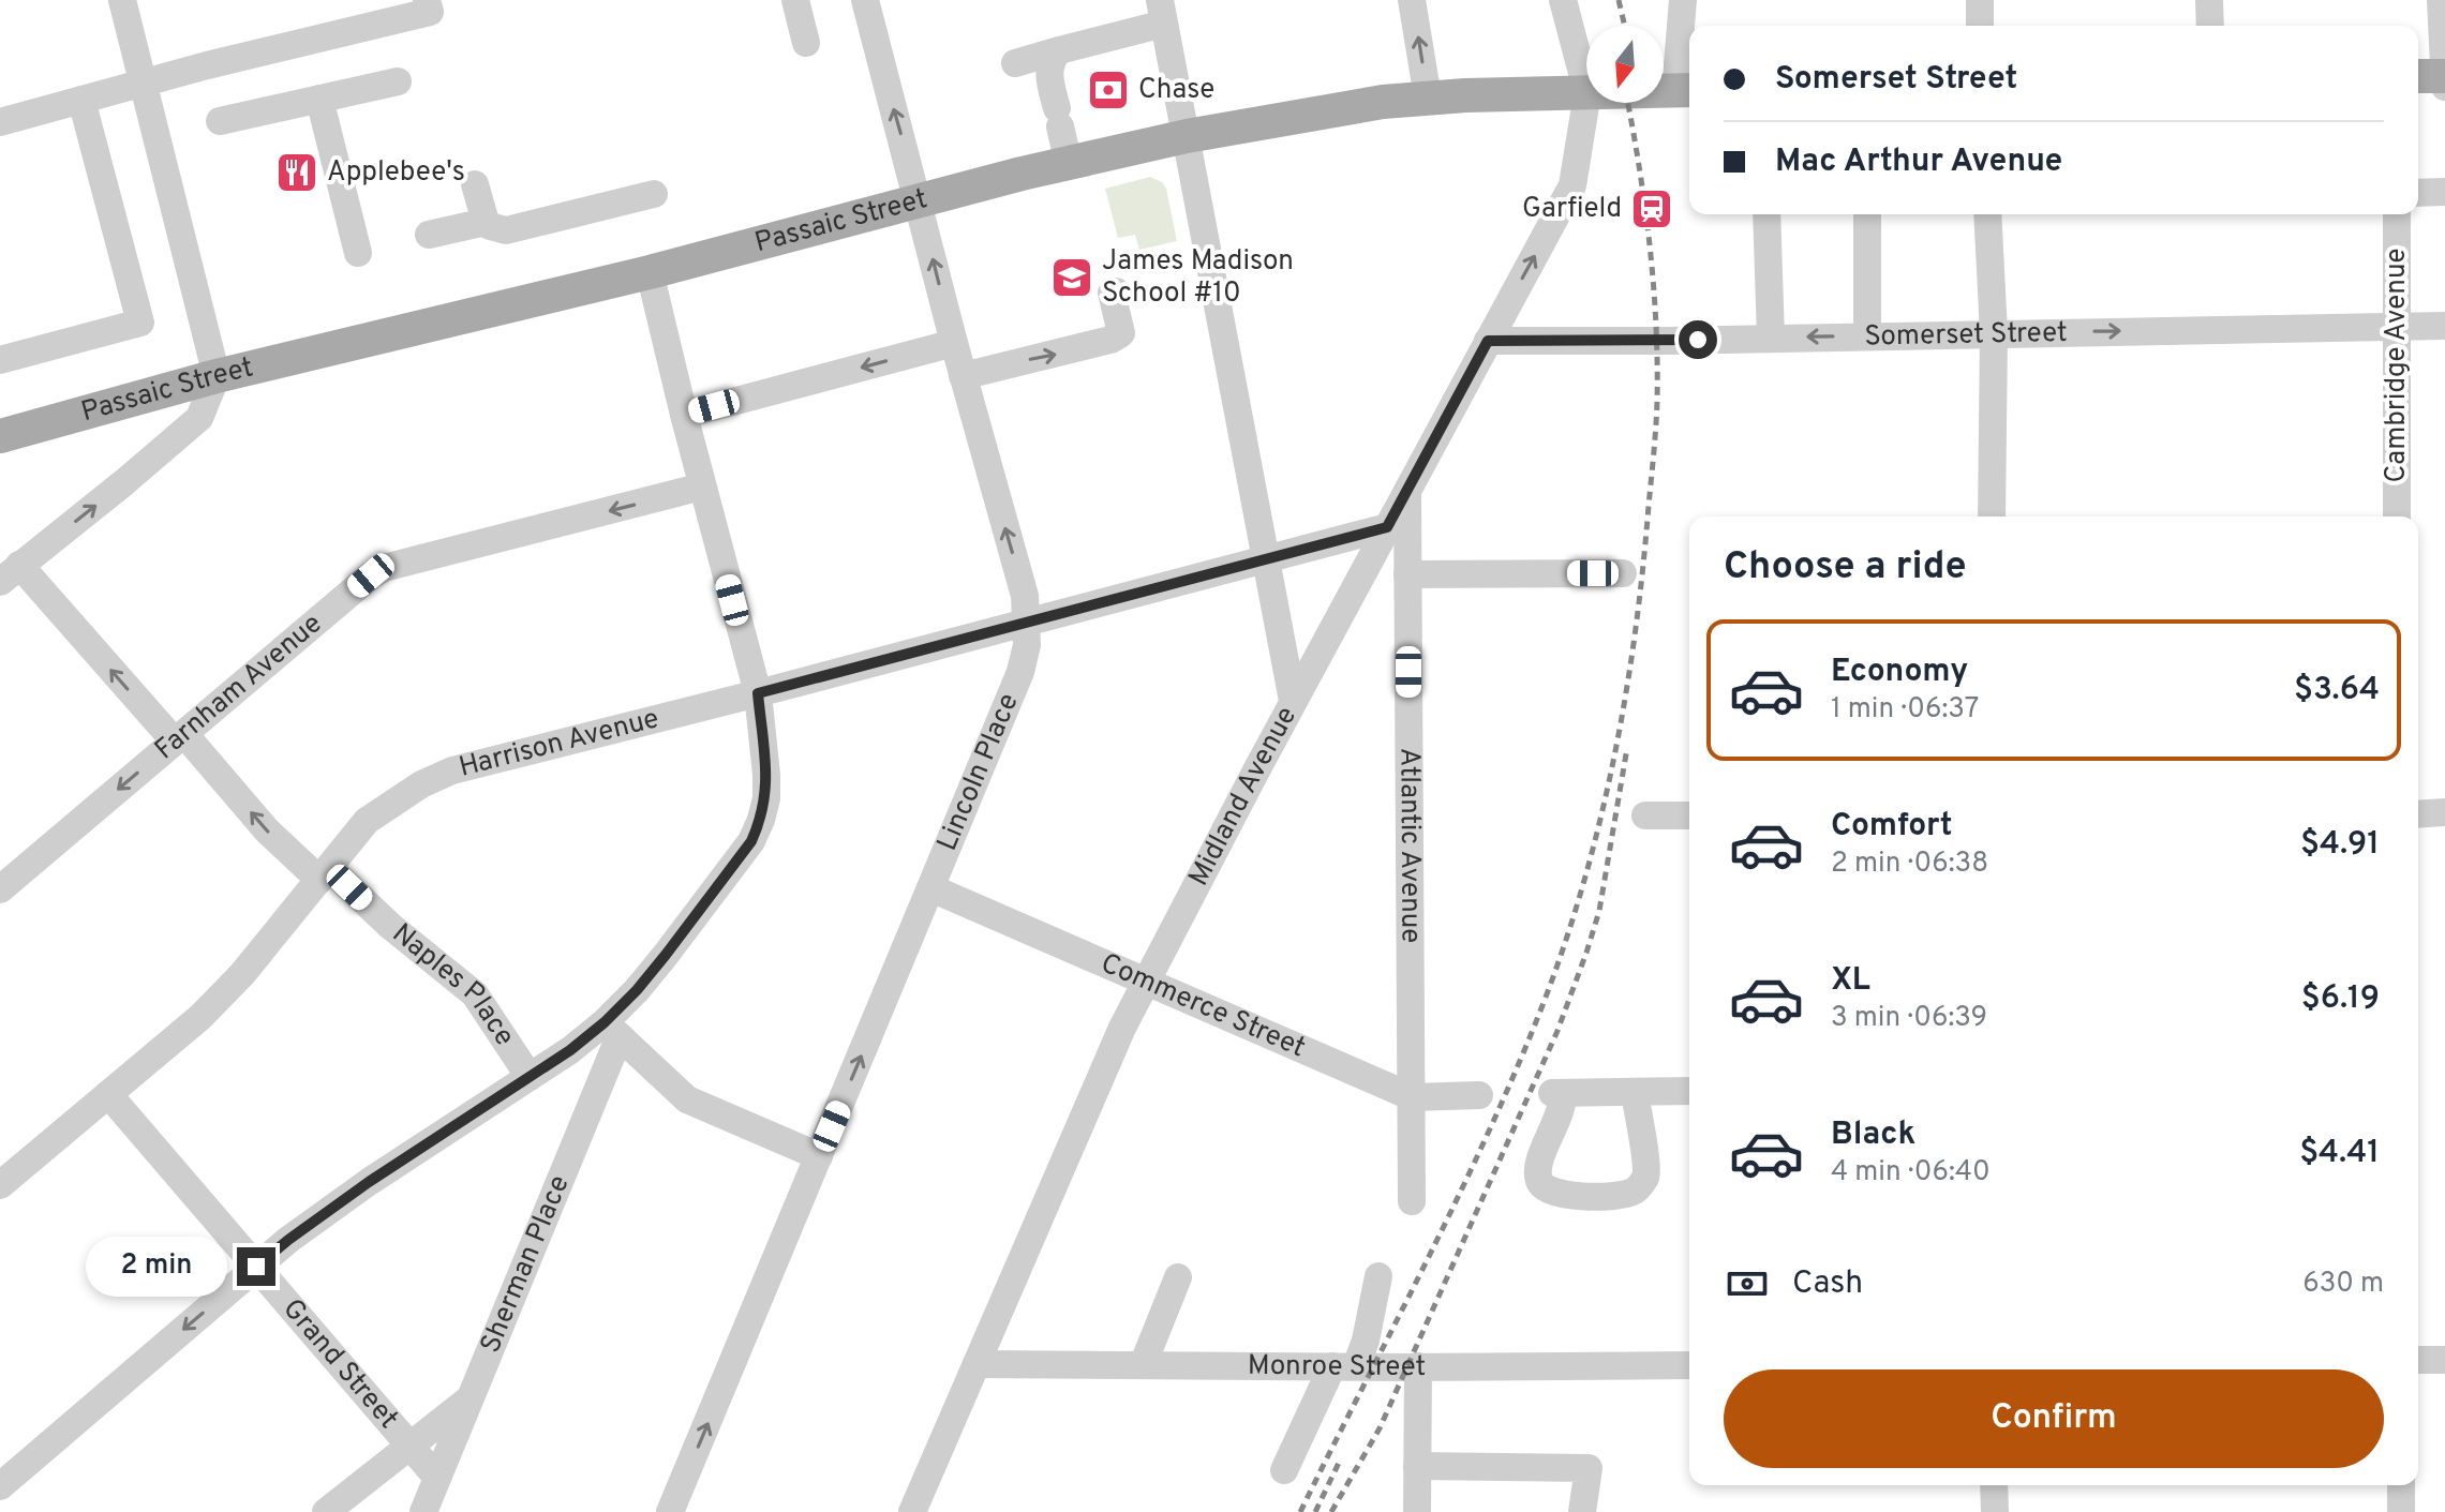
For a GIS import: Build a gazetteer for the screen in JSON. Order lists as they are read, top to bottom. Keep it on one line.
{"streets":{"main road":["Passaic Street"],"street":["Somerset Street","Cambridge Avenue","Farnham Avenue","Harrison Avenue","Lincoln Place","Midland Avenue","Atlantic Avenue","Naples Place","Commerce Street","Sherman Place","Grand Street","Monroe Street"]},"crossings":[["Passaic Street","Lincoln Place"],["Somerset Street","Cambridge Avenue"],["Somerset Street","Midland Avenue"],["Farnham Avenue","Naples Place"],["Harrison Avenue","Lincoln Place"],["Harrison Avenue","Midland Avenue"],["Harrison Avenue","Naples Place"],["Harrison Avenue","Grand Street"],["Lincoln Place","Commerce Street"],["Midland Avenue","Atlantic Avenue"],["Midland Avenue","Commerce Street"],["Midland Avenue","Monroe Street"],["Atlantic Avenue","Commerce Street"],["Sherman Place","Grand Street"]],"one_way":["Naples Place"],"places":{"bank":["Chase"],"restaurant":["Applebee's"],"station":["Garfield"],"school or university":["James Madison School #10"]},"north":"bottom","page":{"banner":["Somerset Street","Mac Arthur Avenue"],"heading":"Choose a ride","list":[{"name":"Economy","note":"1 min · 06:37","value":"$3.64"},{"name":"Comfort","note":"2 min · 06:38","value":"$4.91"},{"name":"XL","note":"3 min · 06:39","value":"$6.19"},{"name":"Black","note":"4 min · 06:40","value":"$4.41"}],"bubble":"2 min","pay":["Cash","630 m"],"buttons":"Confirm"}}
